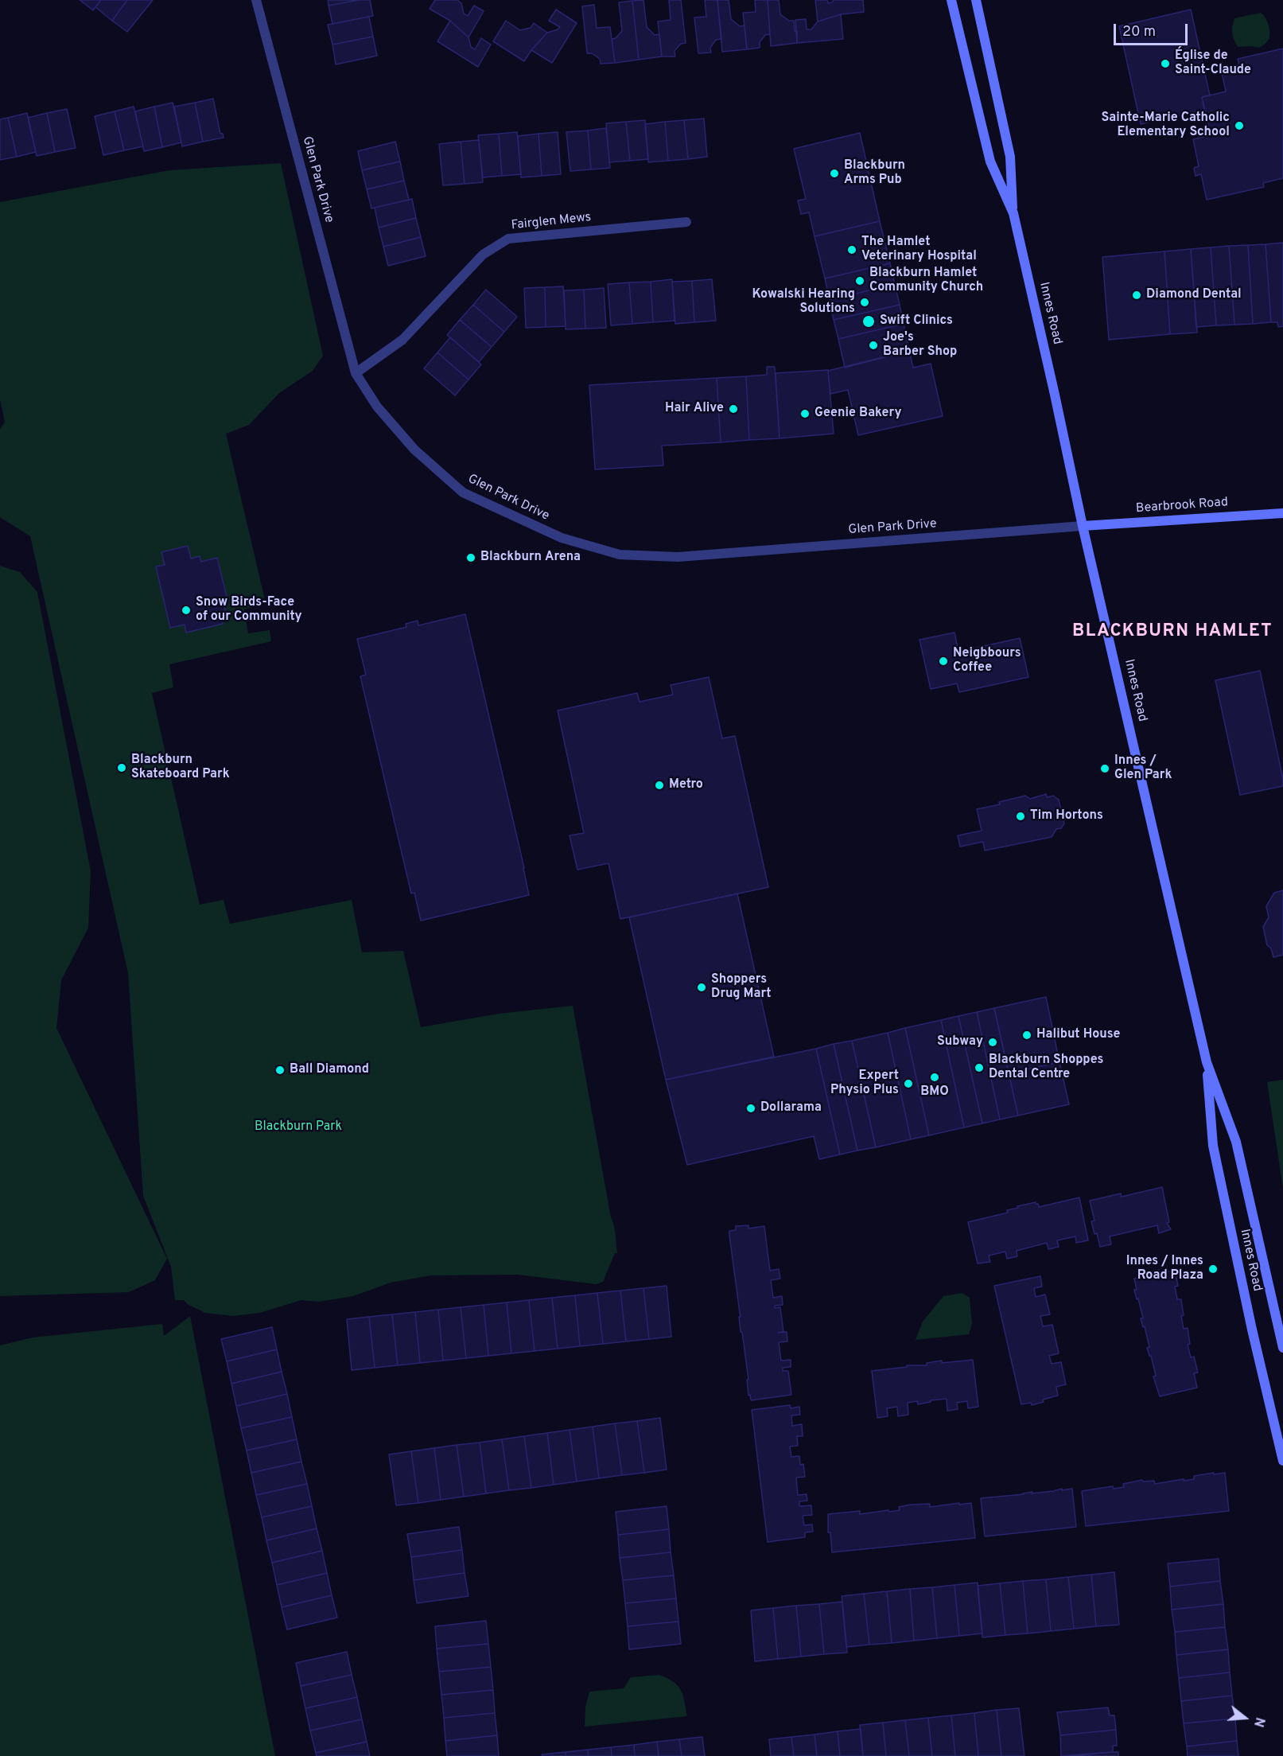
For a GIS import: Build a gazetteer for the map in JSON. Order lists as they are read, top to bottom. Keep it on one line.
{"streets":{"street":["Glen Park Drive","Fairglen Mews","Innes Road","Bearbrook Road"]},"crossings":[["Glen Park Drive","Fairglen Mews"],["Glen Park Drive","Innes Road"],["Glen Park Drive","Bearbrook Road"],["Innes Road","Bearbrook Road"]],"districts":["BLACKBURN HAMLET"],"parks":["Blackburn Park"],"places":["Église de Saint-Claude","Sainte-Marie Catholic Elementary School","Blackburn Arms Pub","The Hamlet Veterinary Hospital","Blackburn Hamlet Community Church","Diamond Dental","Kowalski Hearing Solutions","Swift Clinics","Joe's Barber Shop","Hair Alive","Geenie Bakery","Blackburn Arena","Snow Birds-Face of our Community","Neigbbours Coffee","Blackburn Skateboard Park","Innes / Glen Park","Metro","Tim Hortons","Shoppers Drug Mart","Halibut House","Subway","Blackburn Shoppes Dental Centre","Ball Diamond","BMO","Expert Physio Plus","Dollarama","Innes / Innes Road Plaza"],"scale_bar":"20 m","north":"right"}
